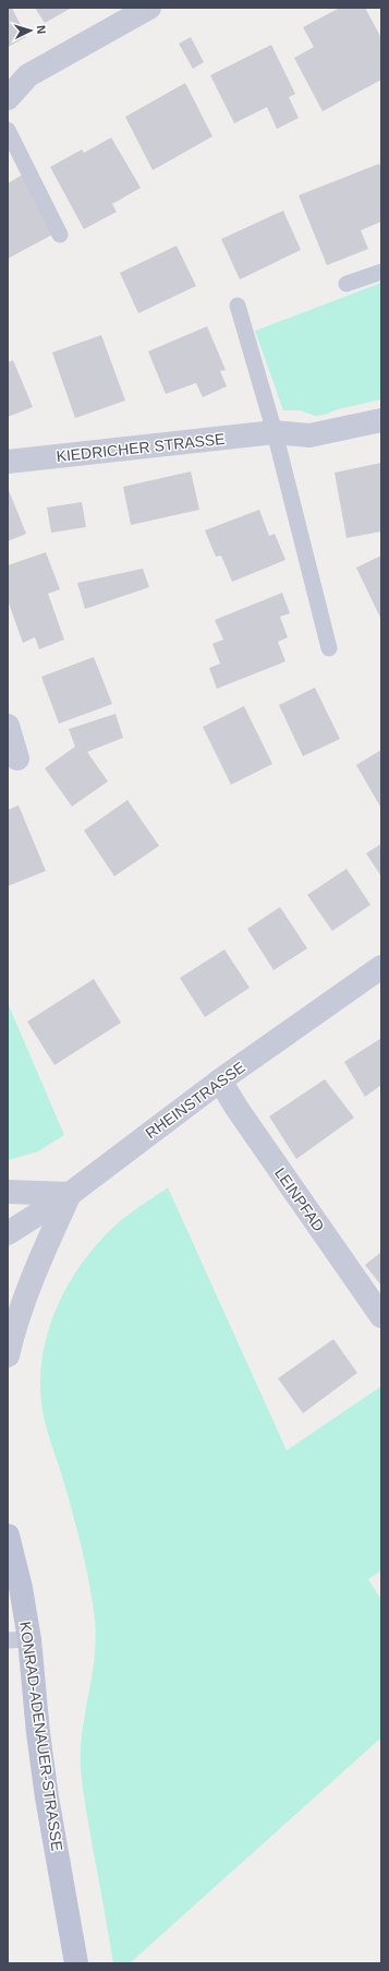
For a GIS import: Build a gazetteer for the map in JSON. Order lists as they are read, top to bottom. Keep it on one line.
{"streets":{"main road":["KONRAD-ADENAUER-STRASSE"],"street":["KIEDRICHER STRASSE","RHEINSTRASSE","LEINPFAD"]},"crossings":[["RHEINSTRASSE","LEINPFAD"]],"north":"right"}
